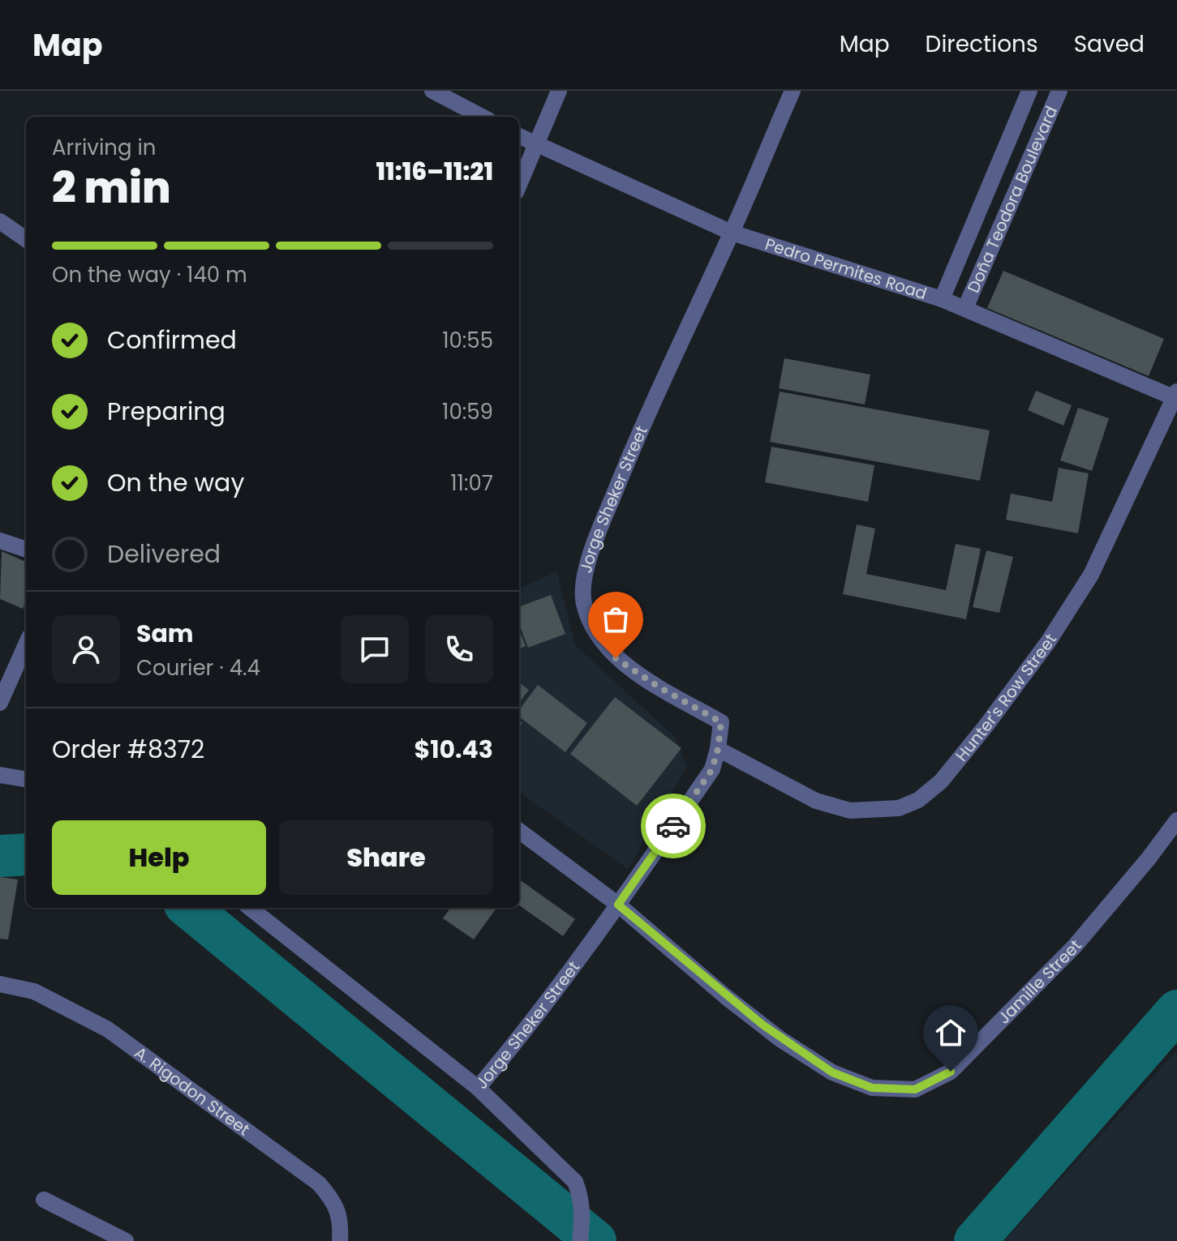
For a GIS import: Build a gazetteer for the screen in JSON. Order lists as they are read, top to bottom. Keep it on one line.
{"streets":{"street":["Doña Teodora Boulevard","Pedro Permites Road","Jorge Sheker Street","Hunter's Row Street","Jamille Street","A. Rigodon Street"]},"crossings":[["Doña Teodora Boulevard","Pedro Permites Road"],["Pedro Permites Road","Jorge Sheker Street"],["Pedro Permites Road","Hunter's Row Street"],["Jorge Sheker Street","Hunter's Row Street"],["Jorge Sheker Street","Jamille Street"]],"page":{"header":"Map","nav":["Map","Directions","Saved"],"heading":["2 min","Arriving in","11:16–11:21"],"panel":["Sam","Courier · 4.4","Order #8372","$10.43"],"bar":"On the way · 140 m","list":[["Confirmed","10:55"],["Preparing","10:59"],["On the way","11:07"],"Delivered"],"buttons":["Help","Share"]}}
